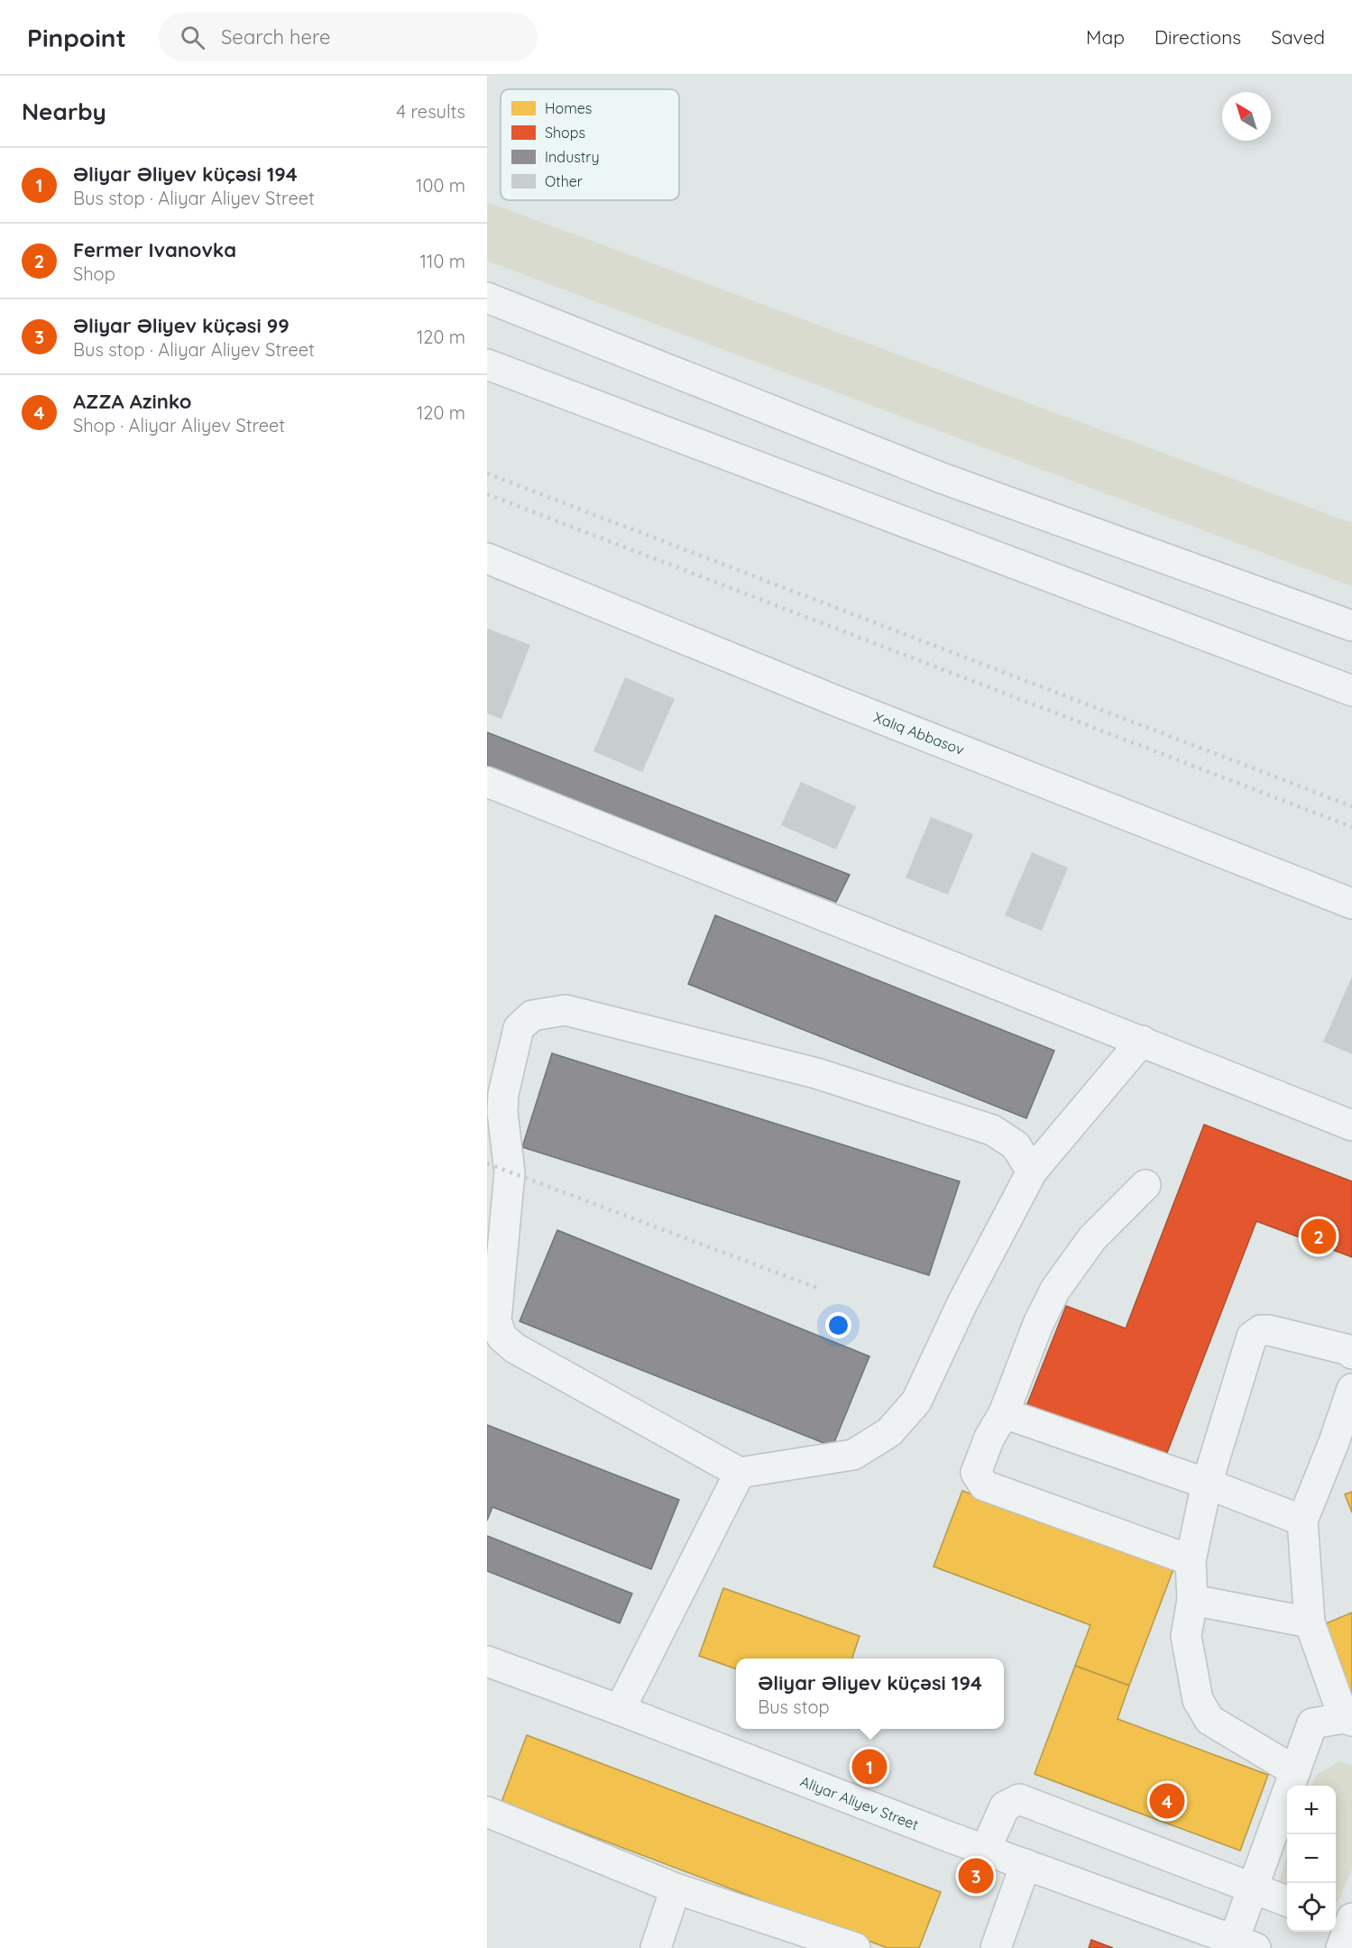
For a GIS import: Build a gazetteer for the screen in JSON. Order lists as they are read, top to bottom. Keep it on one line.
{"streets":{"street":["Xalıq Abbasov","Aliyar Aliyev Street"]},"legend":["Homes","Shops","Industry","Other"],"north":"top left","page":{"header":"Pinpoint","search":"Search here","nav":["Map","Directions","Saved"],"heading":["Nearby","4 results"],"list":[{"mark":"1","name":"Əliyar Əliyev küçəsi 194","note":"Bus stop · Aliyar Aliyev Street","value":"100 m"},{"mark":"2","name":"Fermer Ivanovka","note":"Shop","value":"110 m"},{"mark":"3","name":"Əliyar Əliyev küçəsi 99","note":"Bus stop · Aliyar Aliyev Street","value":"120 m"},{"mark":"4","name":"AZZA Azinko","note":"Shop · Aliyar Aliyev Street","value":"120 m"}],"pins":["2","1","4","3"],"popup":["Əliyar Əliyev küçəsi 194","Bus stop"],"map_buttons":["+","−"]}}
